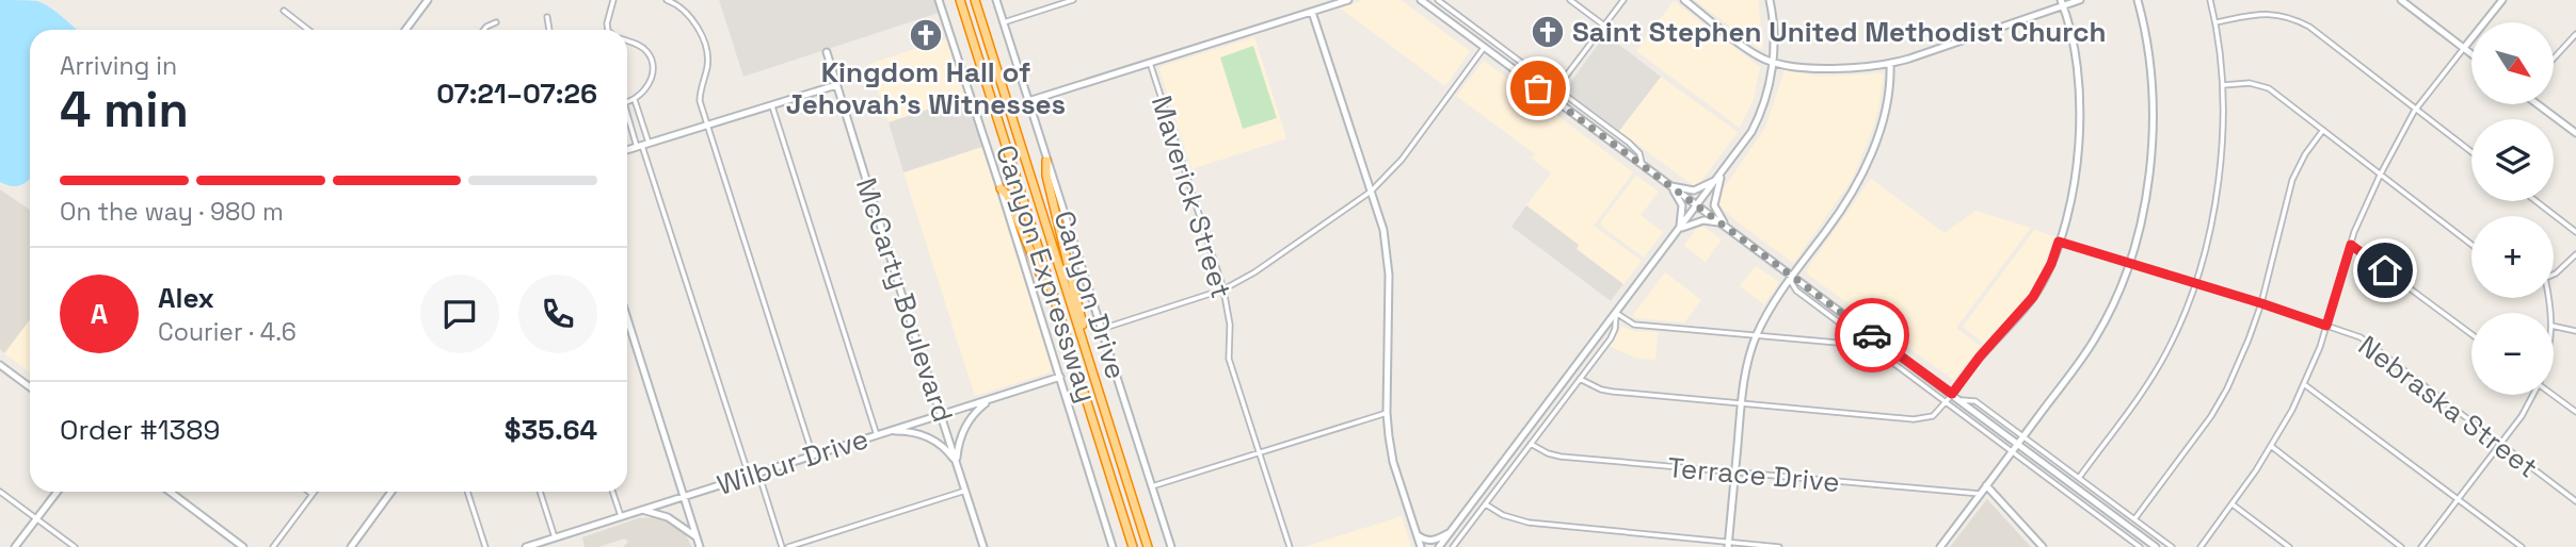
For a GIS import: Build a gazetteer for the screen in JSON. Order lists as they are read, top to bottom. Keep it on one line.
{"streets":{"highway":["Canyon Expressway"],"main road":["Canyon Drive","McCarty Boulevard","Wilbur Drive"],"street":["Maverick Street","Nebraska Street","Terrace Drive"]},"crossings":[["Canyon Drive","Wilbur Drive"],["McCarty Boulevard","Wilbur Drive"]],"places":{"church":["Saint Stephen United Methodist Church","Kingdom Hall of Jehovah's Witnesses"]},"north":"bottom right","page":{"map_buttons":["+","−"],"heading":["4 min","Arriving in","07:21–07:26"],"panel":["Alex","Courier · 4.6","Order #1389","$35.64"],"bar":"On the way · 980 m","round":"A"}}
